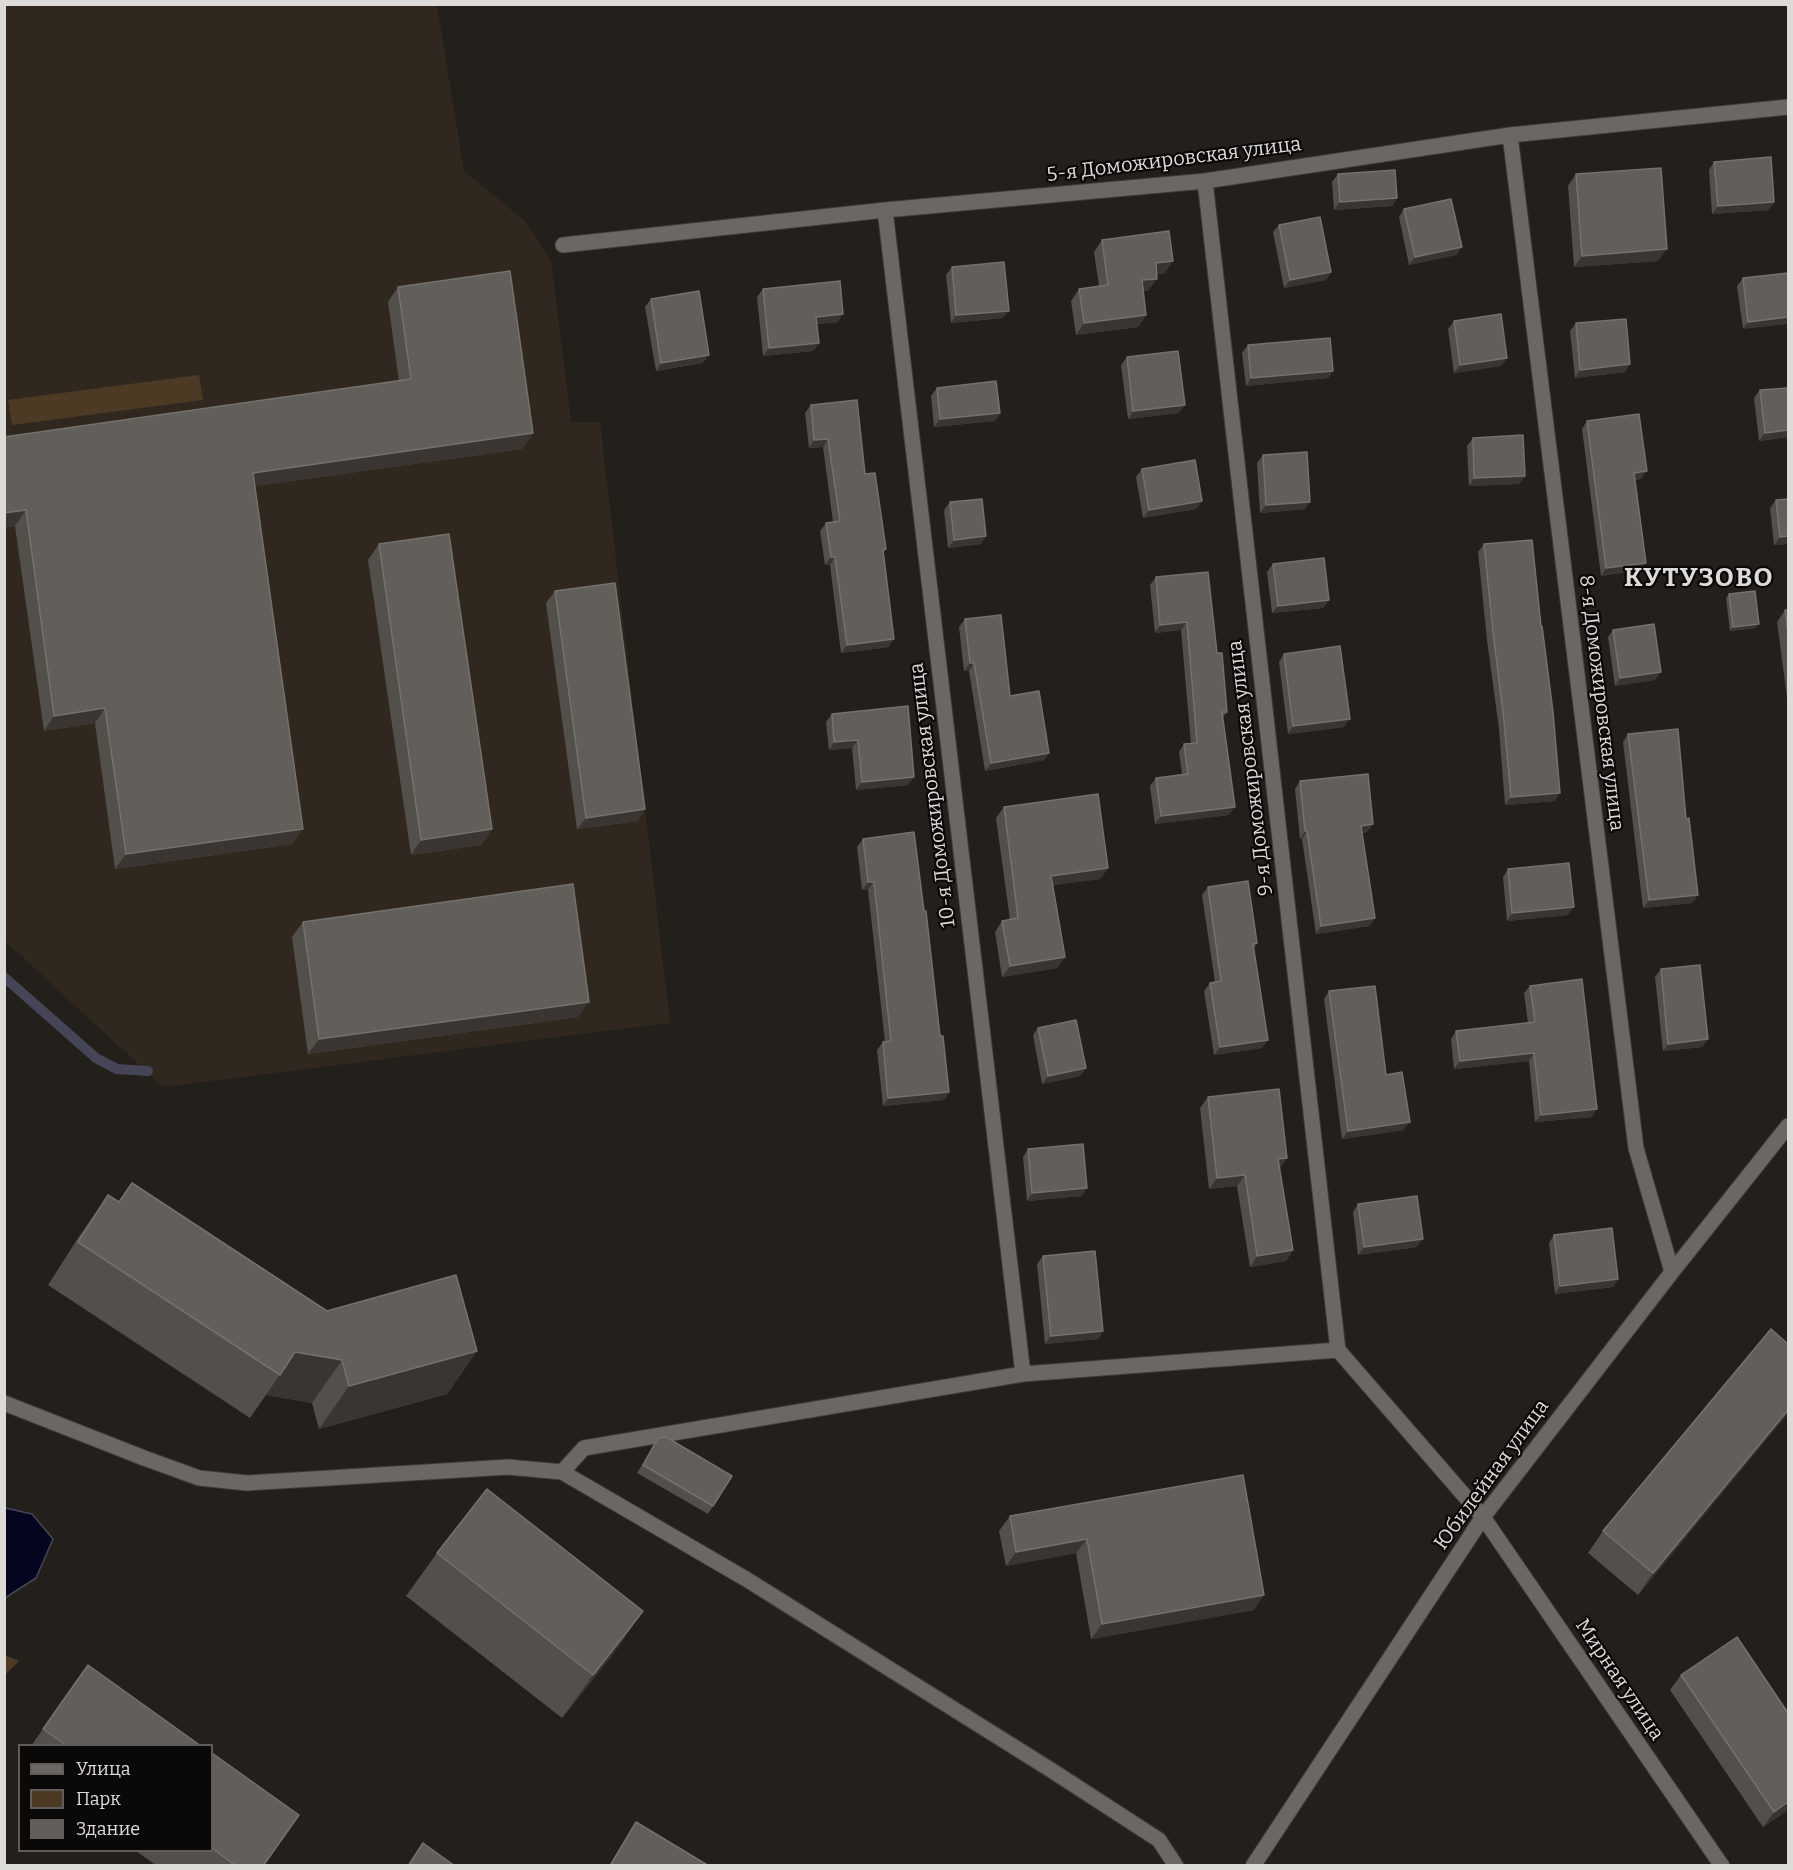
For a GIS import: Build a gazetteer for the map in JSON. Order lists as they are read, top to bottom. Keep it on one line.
{"streets":{"street":["5-я Доможировская улица","8-я Доможировская улица","9-я Доможировская улица","10-я Доможировская улица","Юбилейная улица","Мирная улица"]},"crossings":[["5-я Доможировская улица","8-я Доможировская улица"],["5-я Доможировская улица","9-я Доможировская улица"],["5-я Доможировская улица","10-я Доможировская улица"],["8-я Доможировская улица","Юбилейная улица"],["9-я Доможировская улица","Мирная улица"],["Юбилейная улица","Мирная улица"]],"districts":["КУТУЗОВО"],"legend":["Улица","Парк","Здание"]}
